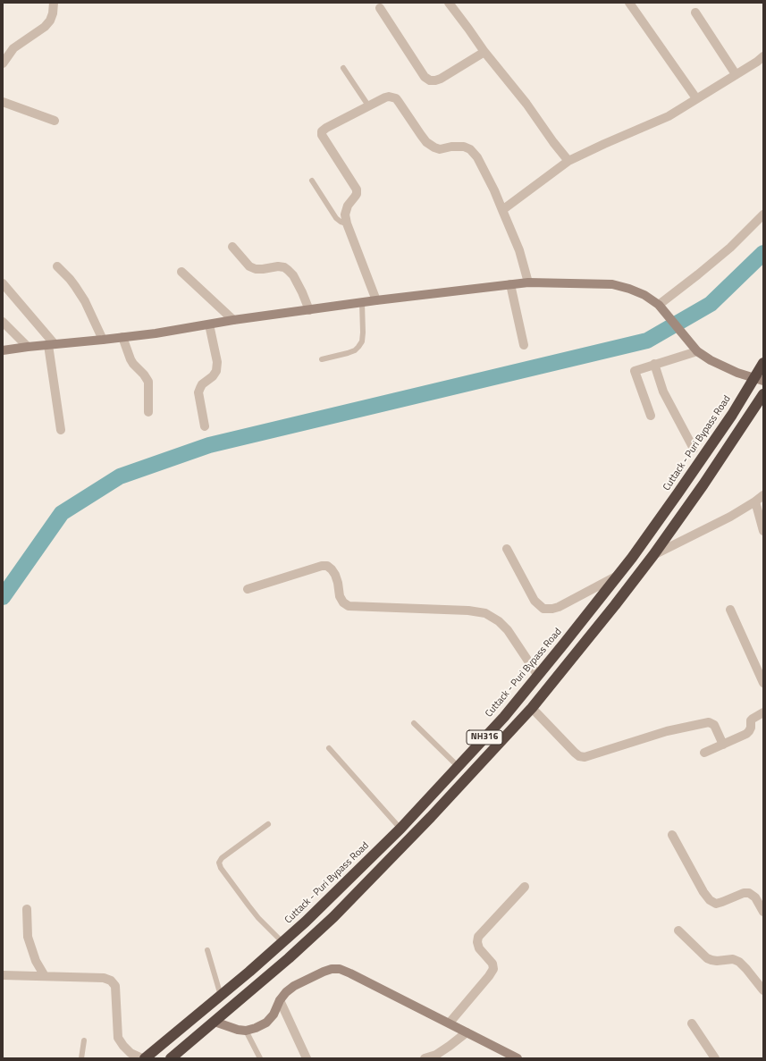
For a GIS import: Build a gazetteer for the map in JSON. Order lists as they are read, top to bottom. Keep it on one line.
{"streets":{"highway":["Cuttack - Puri Bypass Road","NH316"]}}
